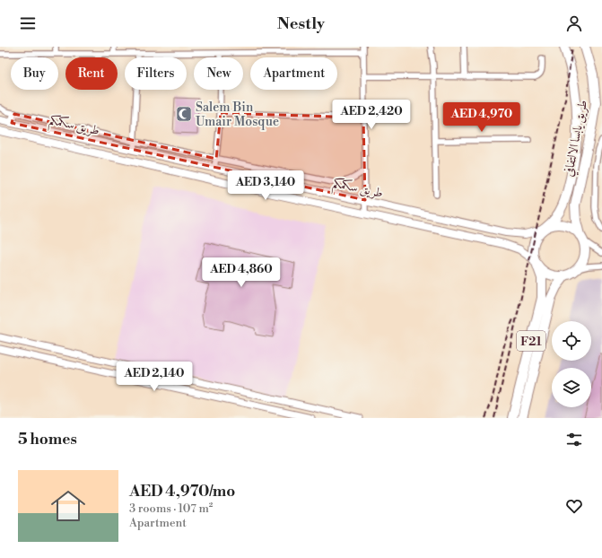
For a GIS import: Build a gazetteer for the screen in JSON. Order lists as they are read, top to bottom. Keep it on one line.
{"streets":{"highway":["طريق يابسا الالتفافي","F21"],"main road":["طريق سكمكم"]},"crossings":[["طريق سكمكم","طريق يابسا الالتفافي"],["طريق سكمكم","F21"],["طريق يابسا الالتفافي","F21"]],"places":{"mosque":["Salem Bin Umair Mosque"]},"page":{"header":"Nestly","chip":["Buy","Rent","Filters","New","Apartment"],"price":["AED 2,420","AED 4,970","AED 3,140","AED 4,860","AED 2,140"],"heading":"5 homes","list":[{"name":"AED 4,970/mo","note":"3 rooms · 107 m² · Apartment"}]}}
